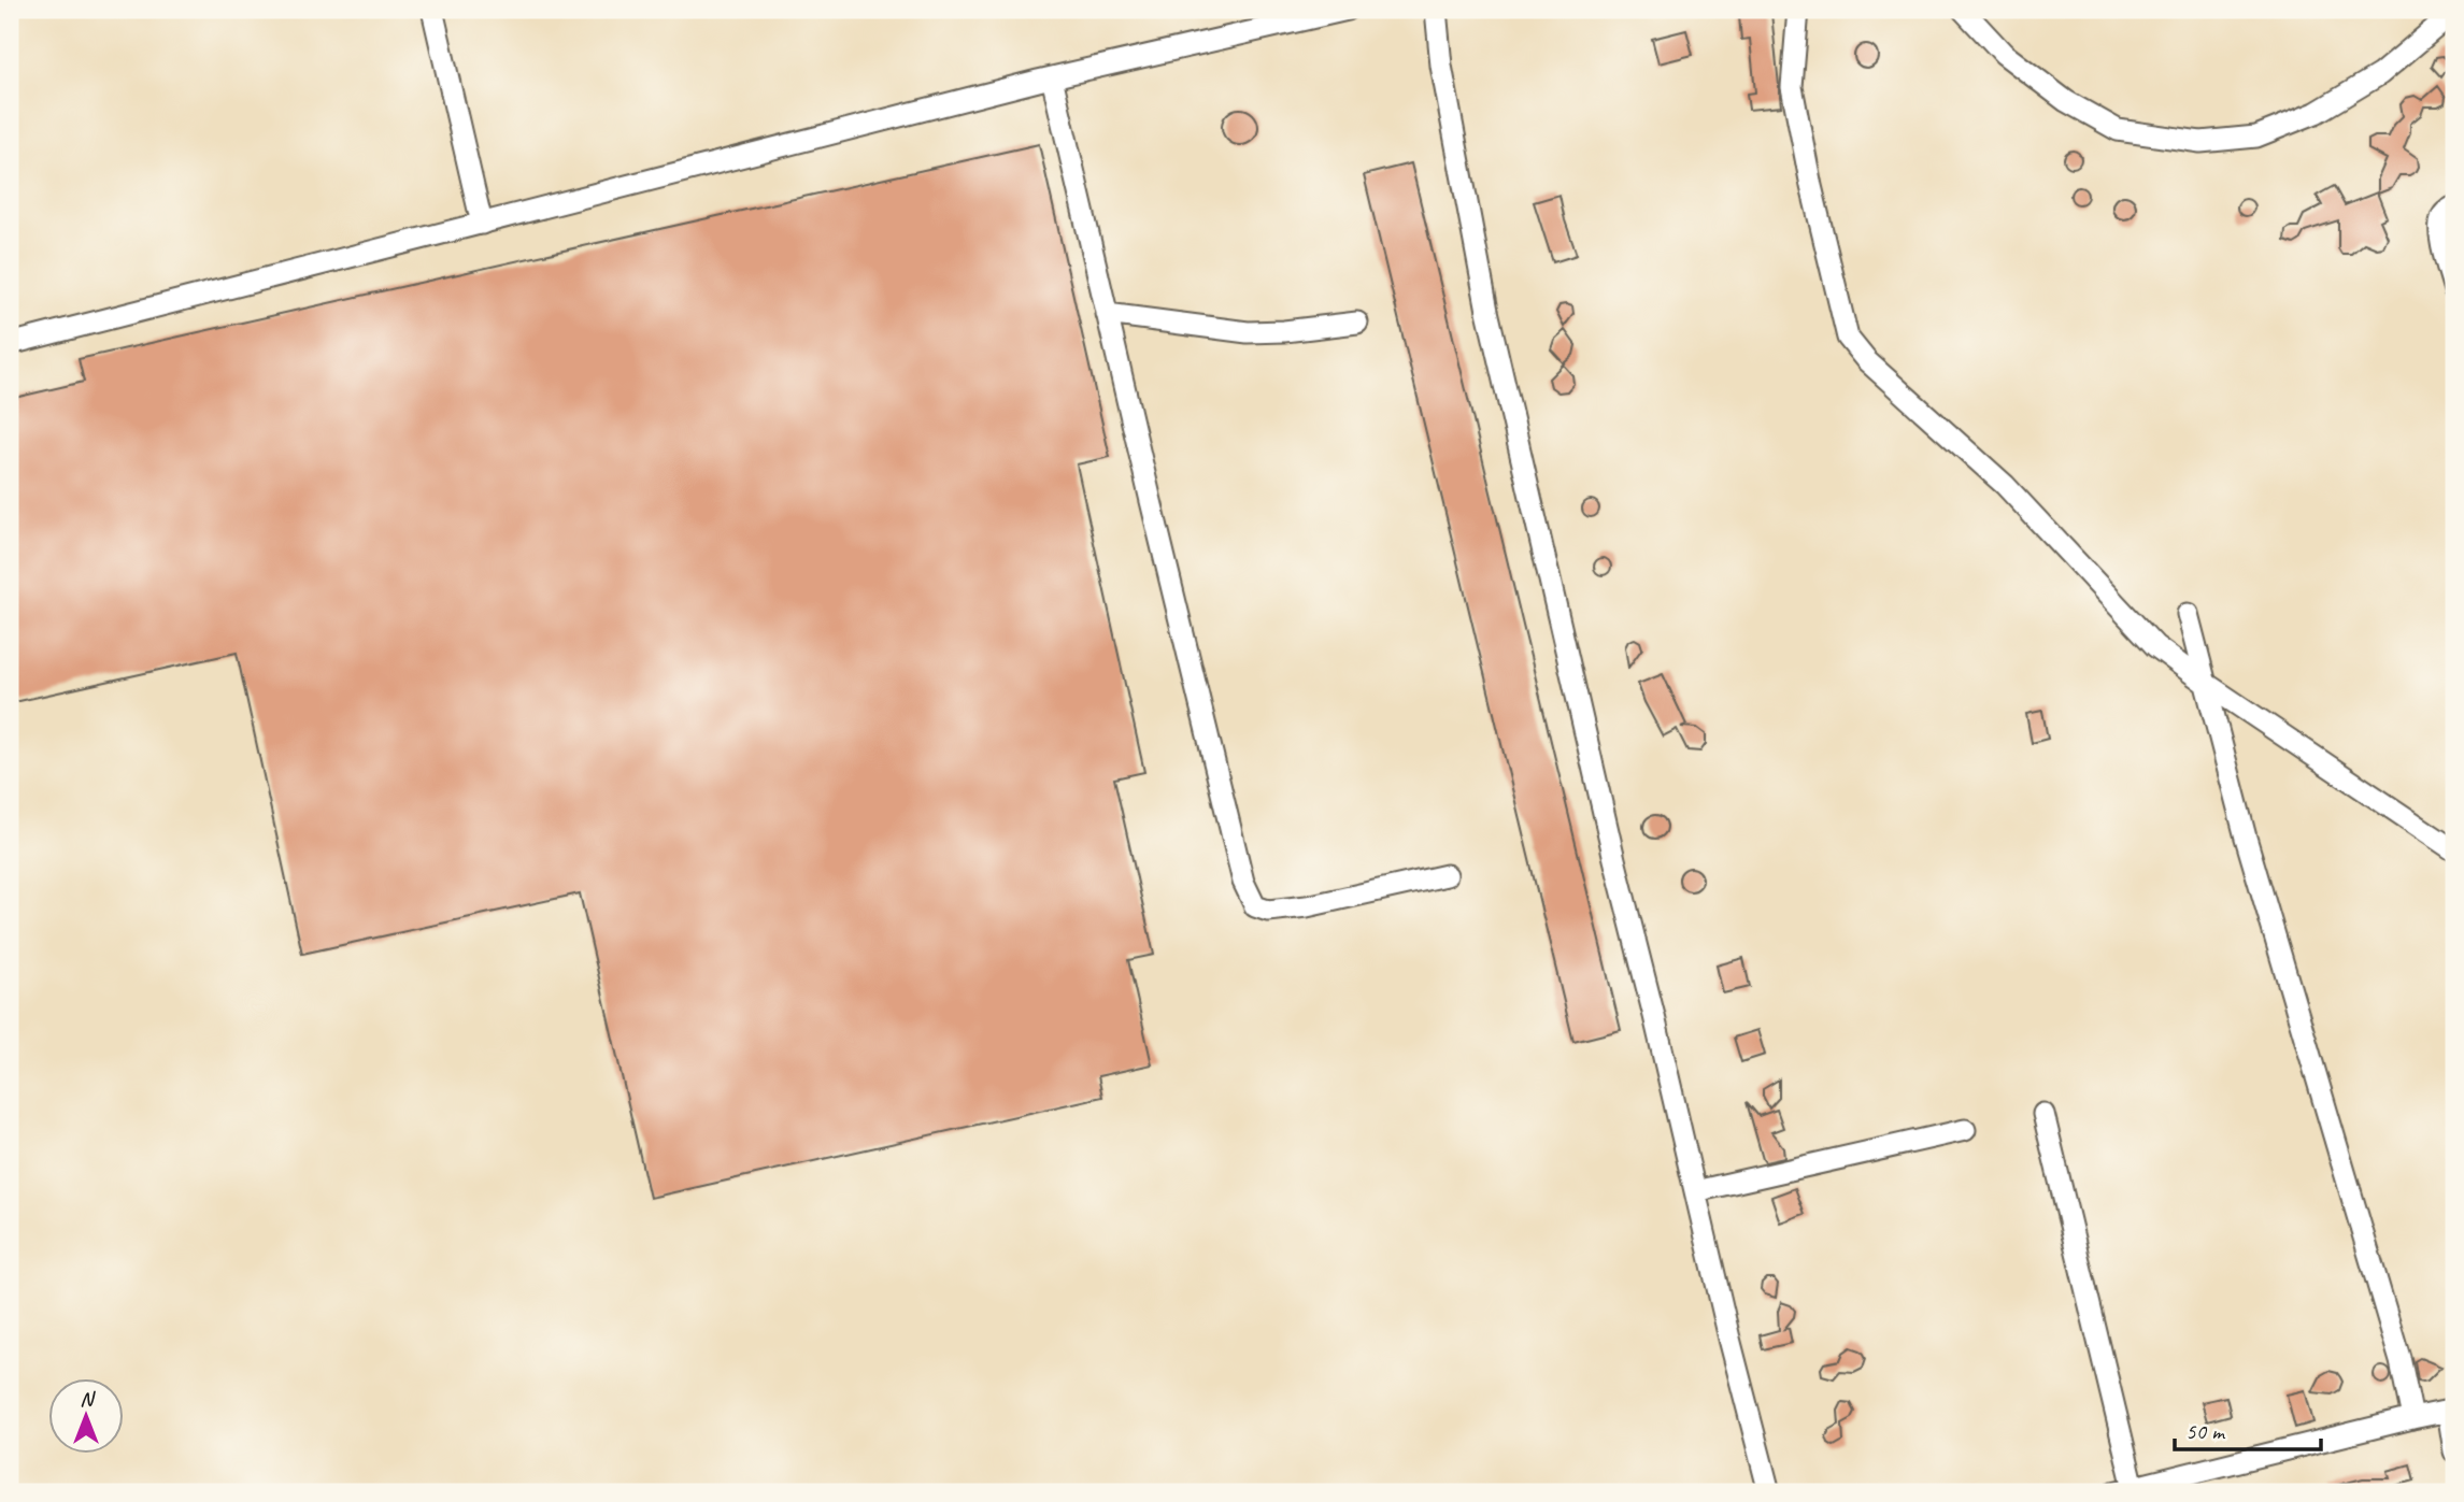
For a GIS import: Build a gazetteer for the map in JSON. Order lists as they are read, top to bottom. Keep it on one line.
{"scale_bar":"50 m","north":"top"}
